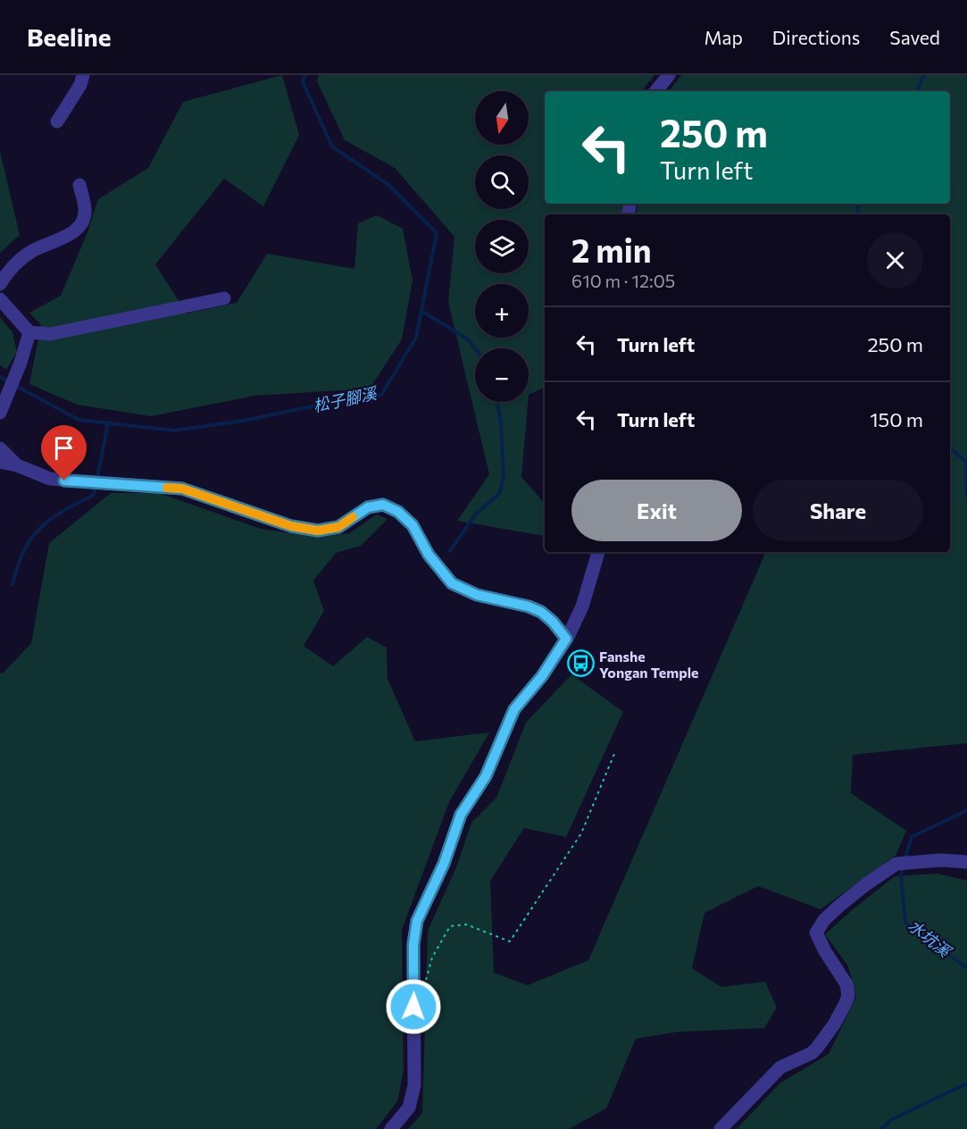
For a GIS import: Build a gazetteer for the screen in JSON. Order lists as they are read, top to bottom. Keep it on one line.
{"water":["松子腳溪","水坑溪"],"places":{"bus stop":["Fanshe Yongan Temple"]},"north":"bottom","page":{"header":"Beeline","nav":["Map","Directions","Saved"],"map_buttons":["+","−"],"turn":["250 m","Turn left"],"heading":["2 min","610 m · 12:05"],"list":[{"name":"Turn left","value":"250 m"},{"name":"Turn left","value":"150 m"}],"buttons":["Exit","Share"]}}
